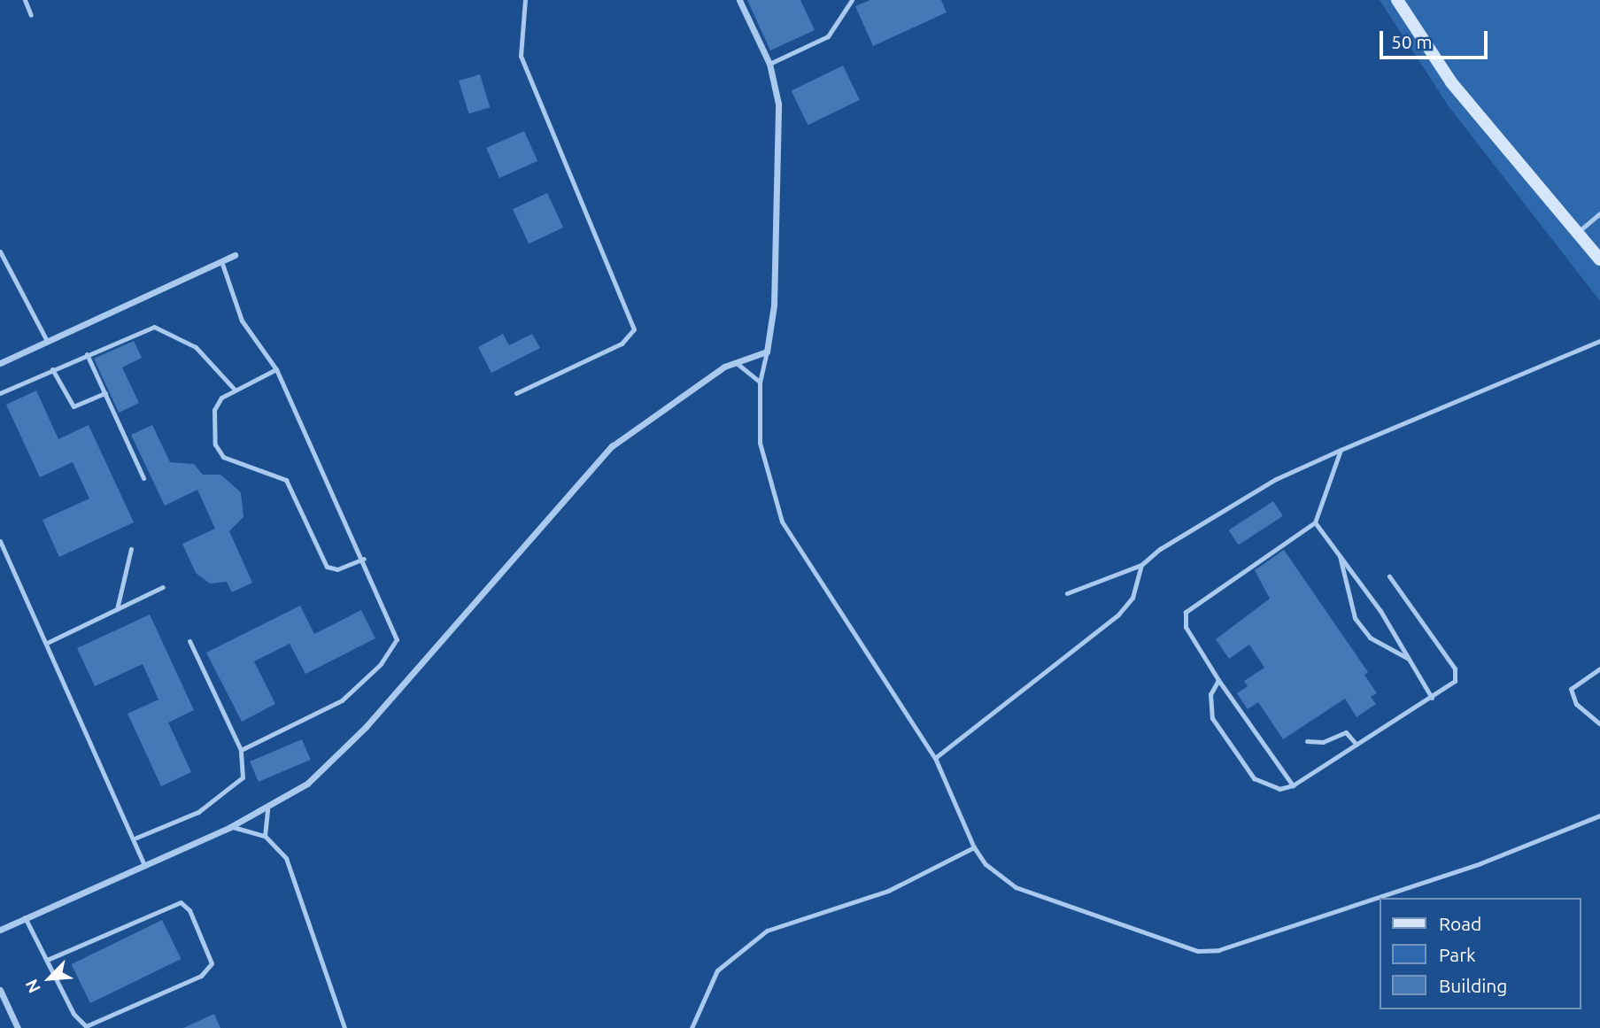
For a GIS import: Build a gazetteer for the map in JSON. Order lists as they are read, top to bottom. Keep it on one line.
{"legend":["Road","Park","Building"],"scale_bar":"50 m","north":"bottom left"}
